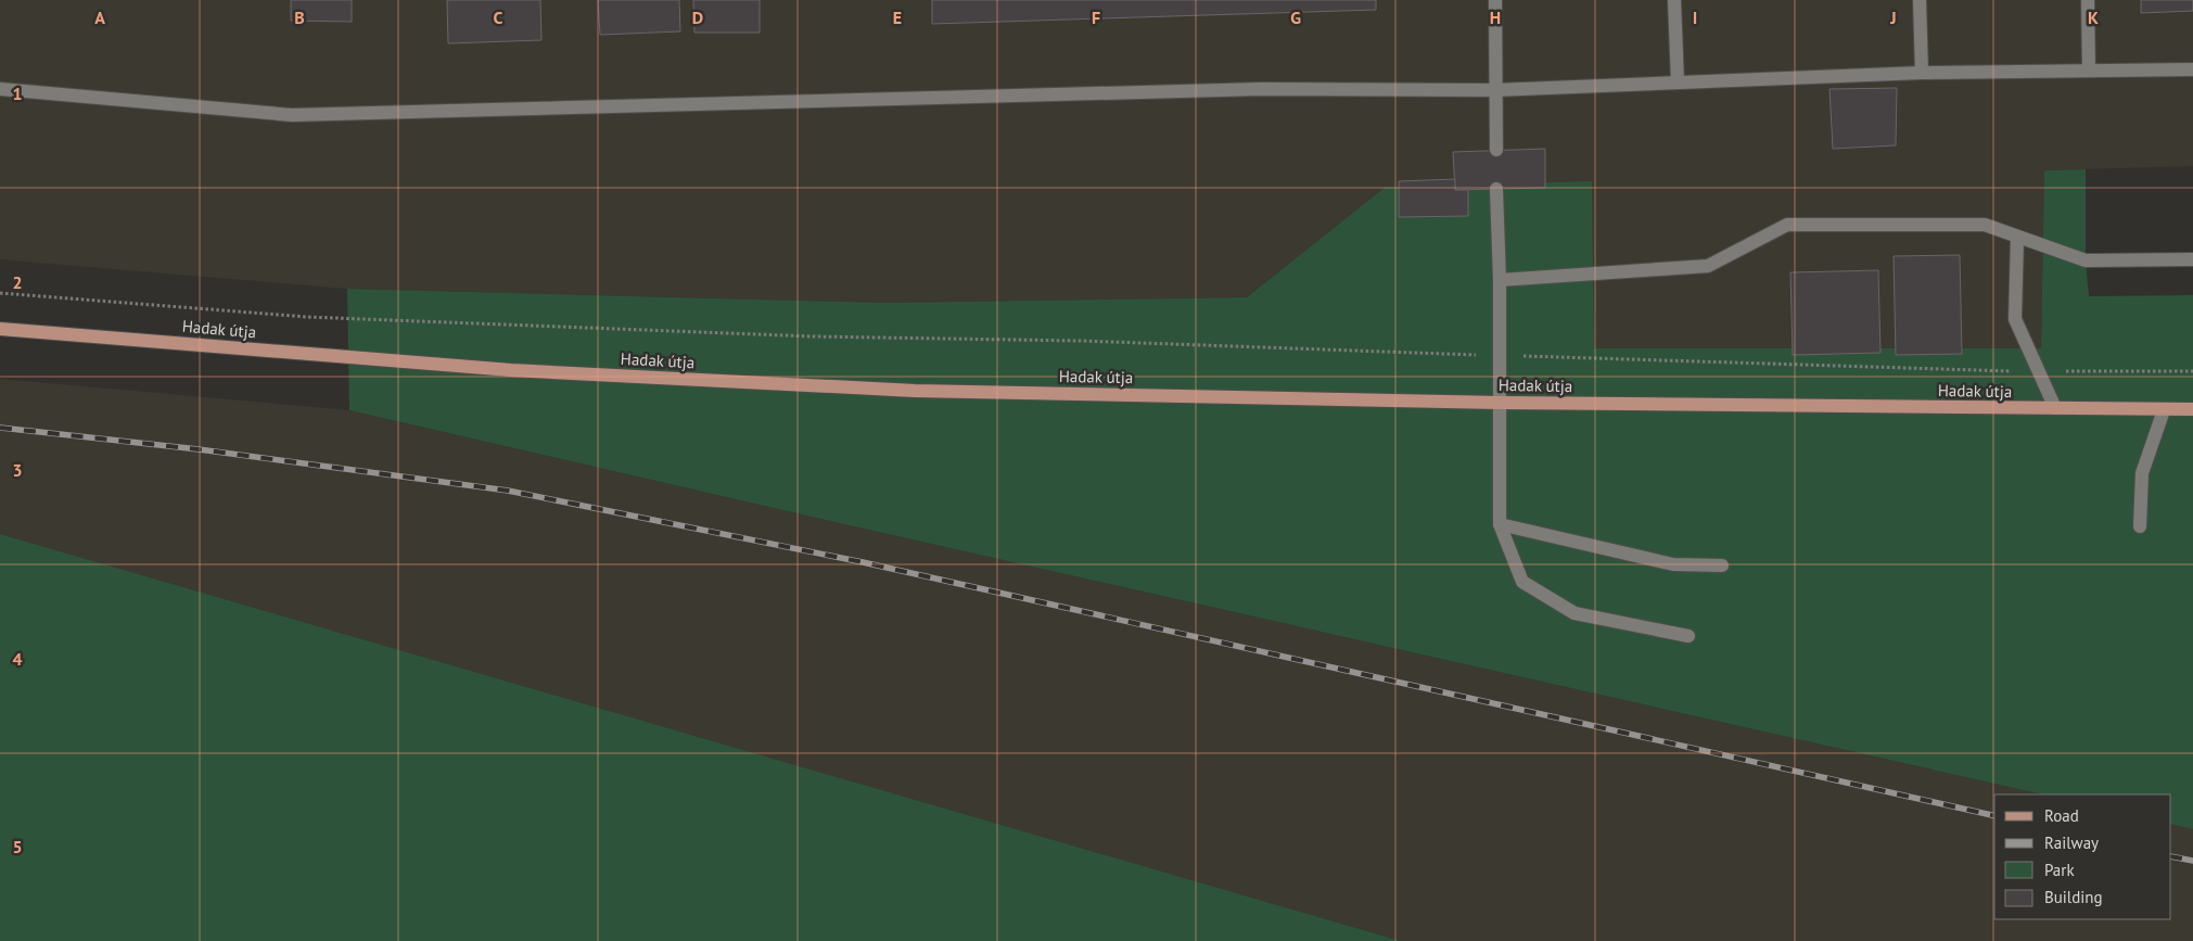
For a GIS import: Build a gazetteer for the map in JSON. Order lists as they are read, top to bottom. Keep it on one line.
{"streets":{"main road":["Hadak útja"]},"legend":["Road","Railway","Park","Building"],"grid":{"columns":["A","B","C","D","E","F","G","H","I","J","K"],"rows":["1","2","3","4","5"]}}
